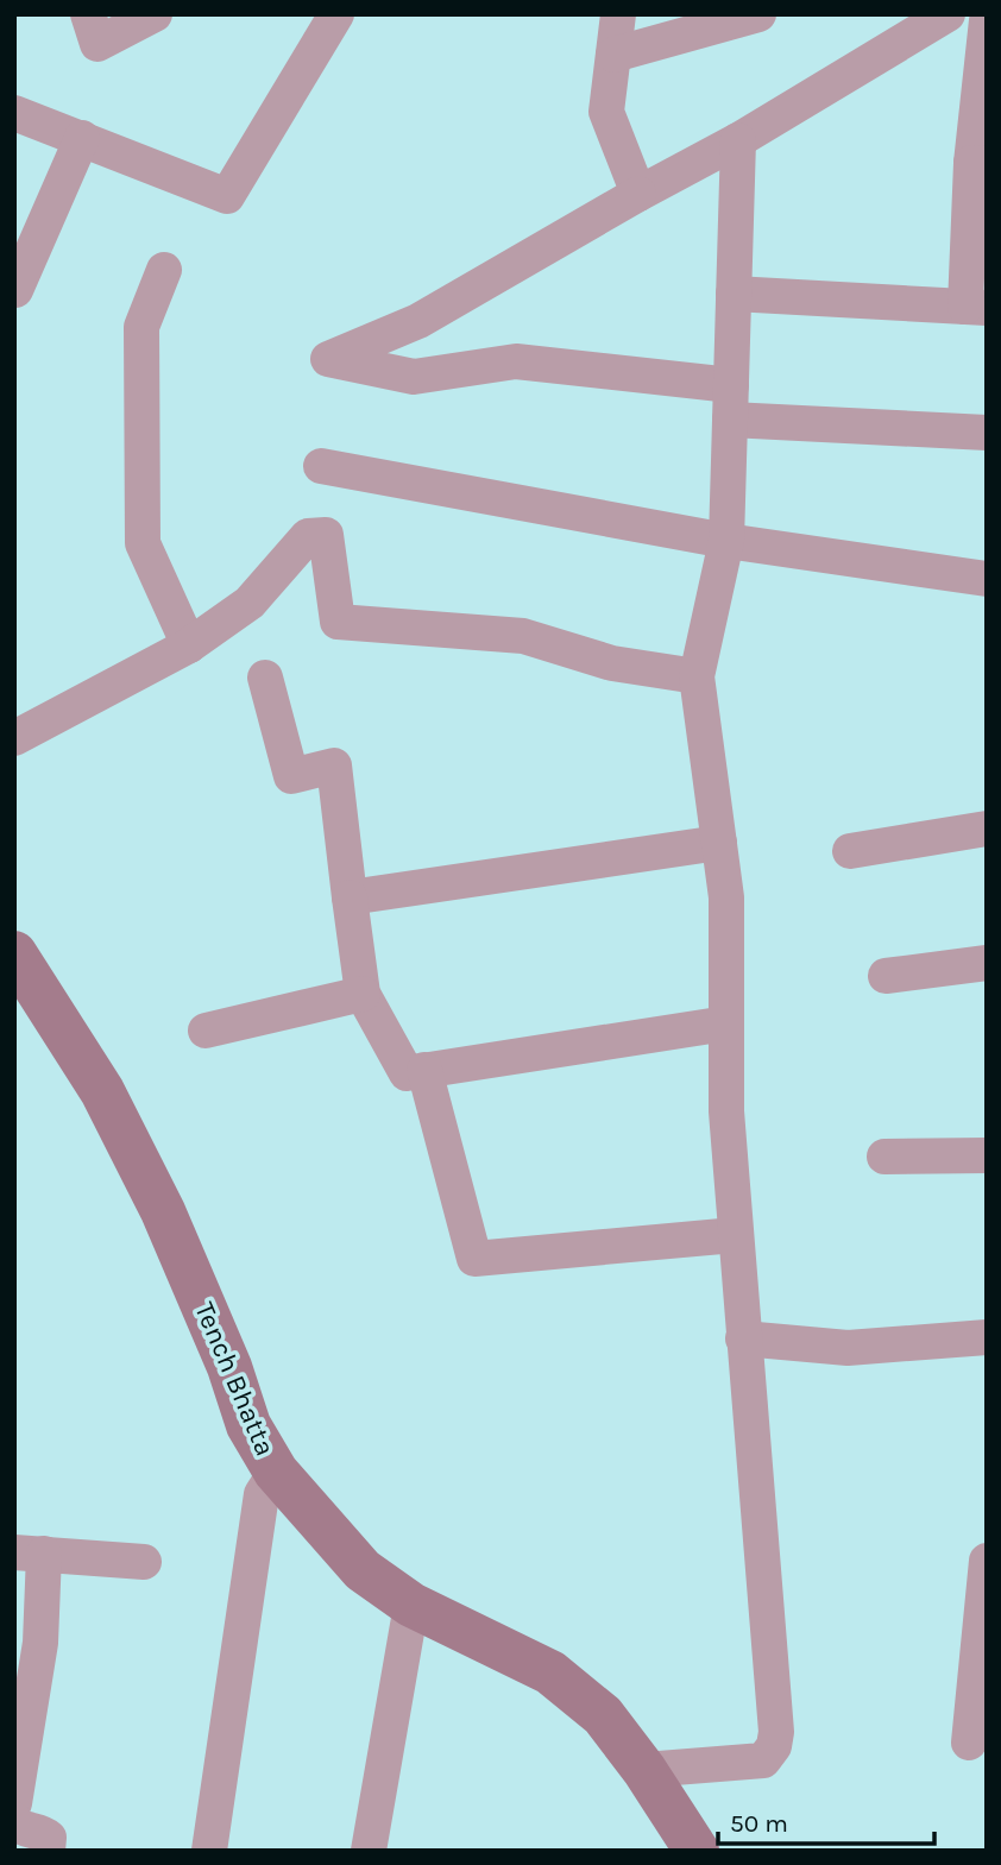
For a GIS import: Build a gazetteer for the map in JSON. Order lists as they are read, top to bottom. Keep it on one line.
{"streets":{"main road":["Tench Bhatta"]},"scale_bar":"50 m"}
